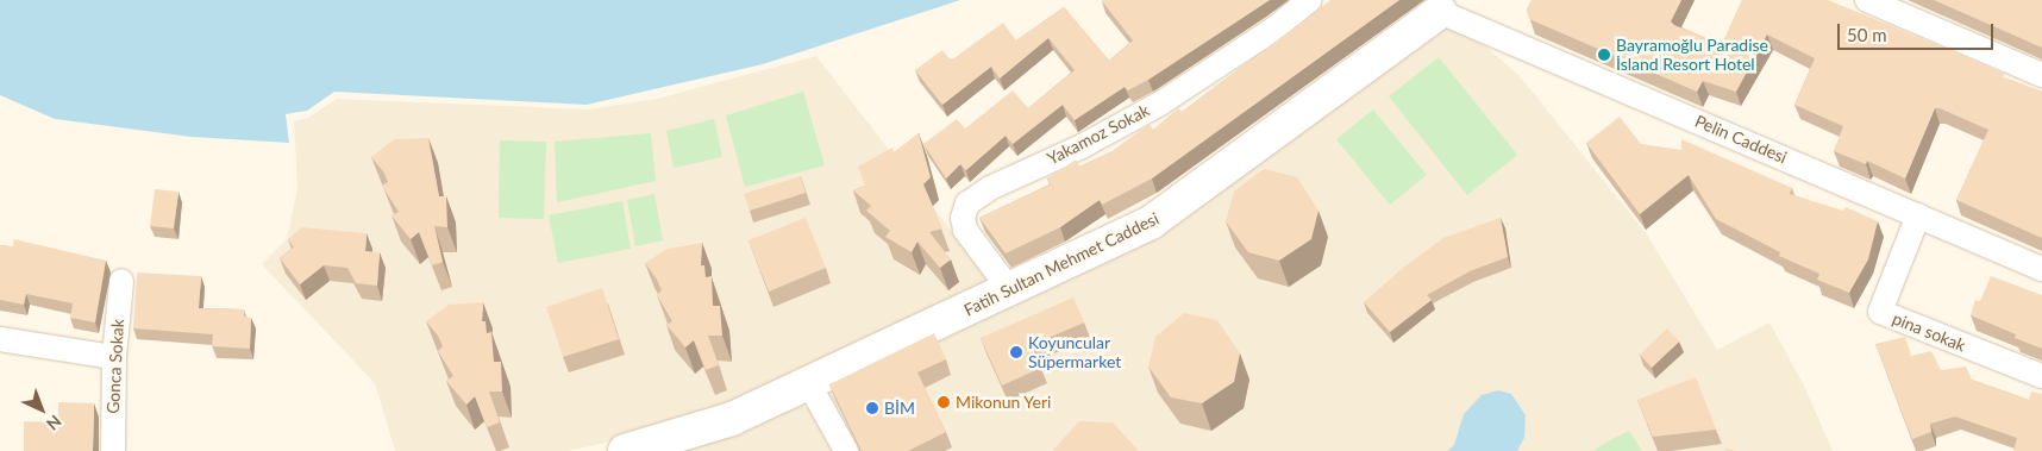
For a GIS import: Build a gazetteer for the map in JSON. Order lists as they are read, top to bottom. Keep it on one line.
{"streets":{"street":["Yakamoz Sokak","Pelin Caddesi","Fatih Sultan Mehmet Caddesi","pina sokak","Gonca Sokak"]},"crossings":[["Yakamoz Sokak","Fatih Sultan Mehmet Caddesi"],["Pelin Caddesi","Fatih Sultan Mehmet Caddesi"],["Pelin Caddesi","pina sokak"]],"places":["Bayramoğlu Paradise İsland Resort Hotel","Koyuncular Süpermarket","Mikonun Yeri","BİM"],"scale_bar":"50 m","north":"bottom right"}
